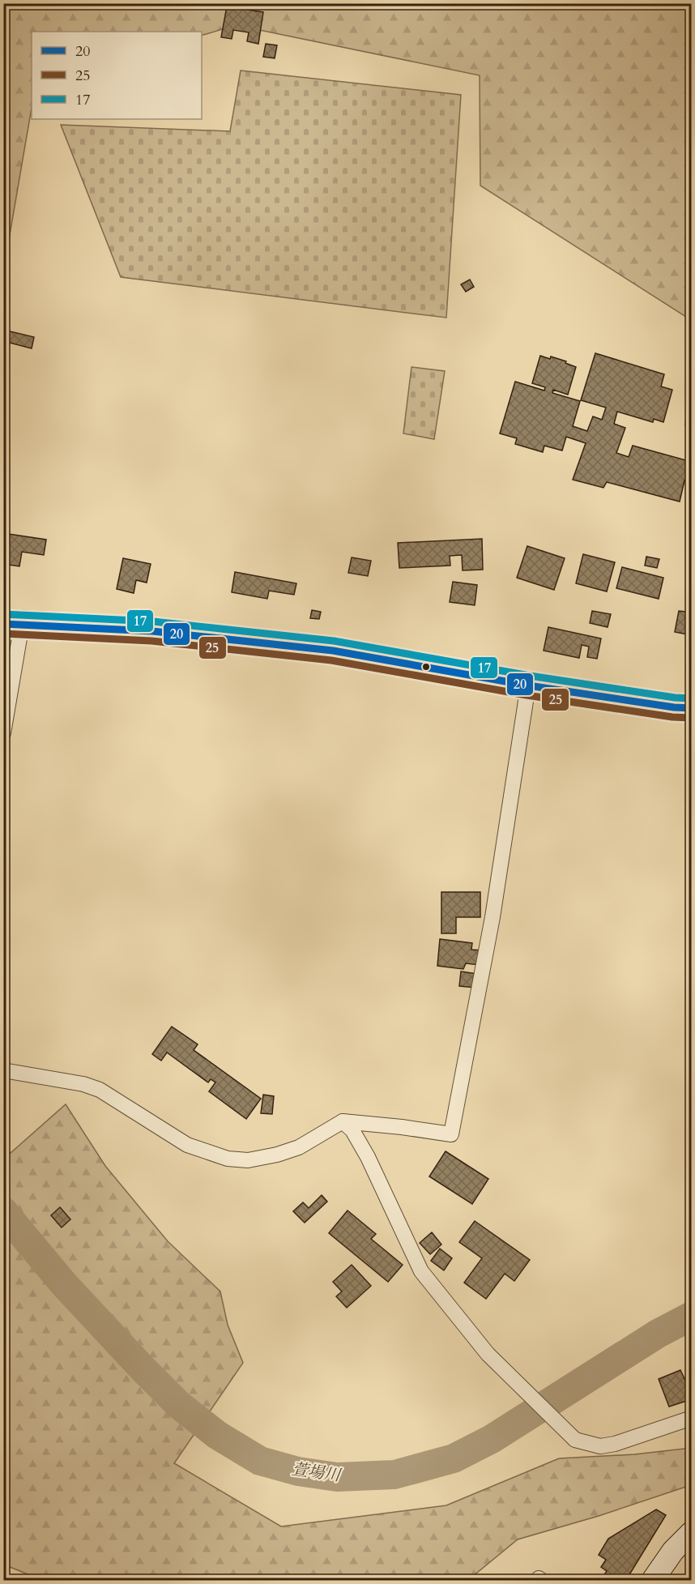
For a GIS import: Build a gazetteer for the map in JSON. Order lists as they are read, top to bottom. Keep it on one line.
{"water":["萱場川"],"lines":["transit line 17","transit line 20","transit line 25"],"legend":["20","25","17"]}
